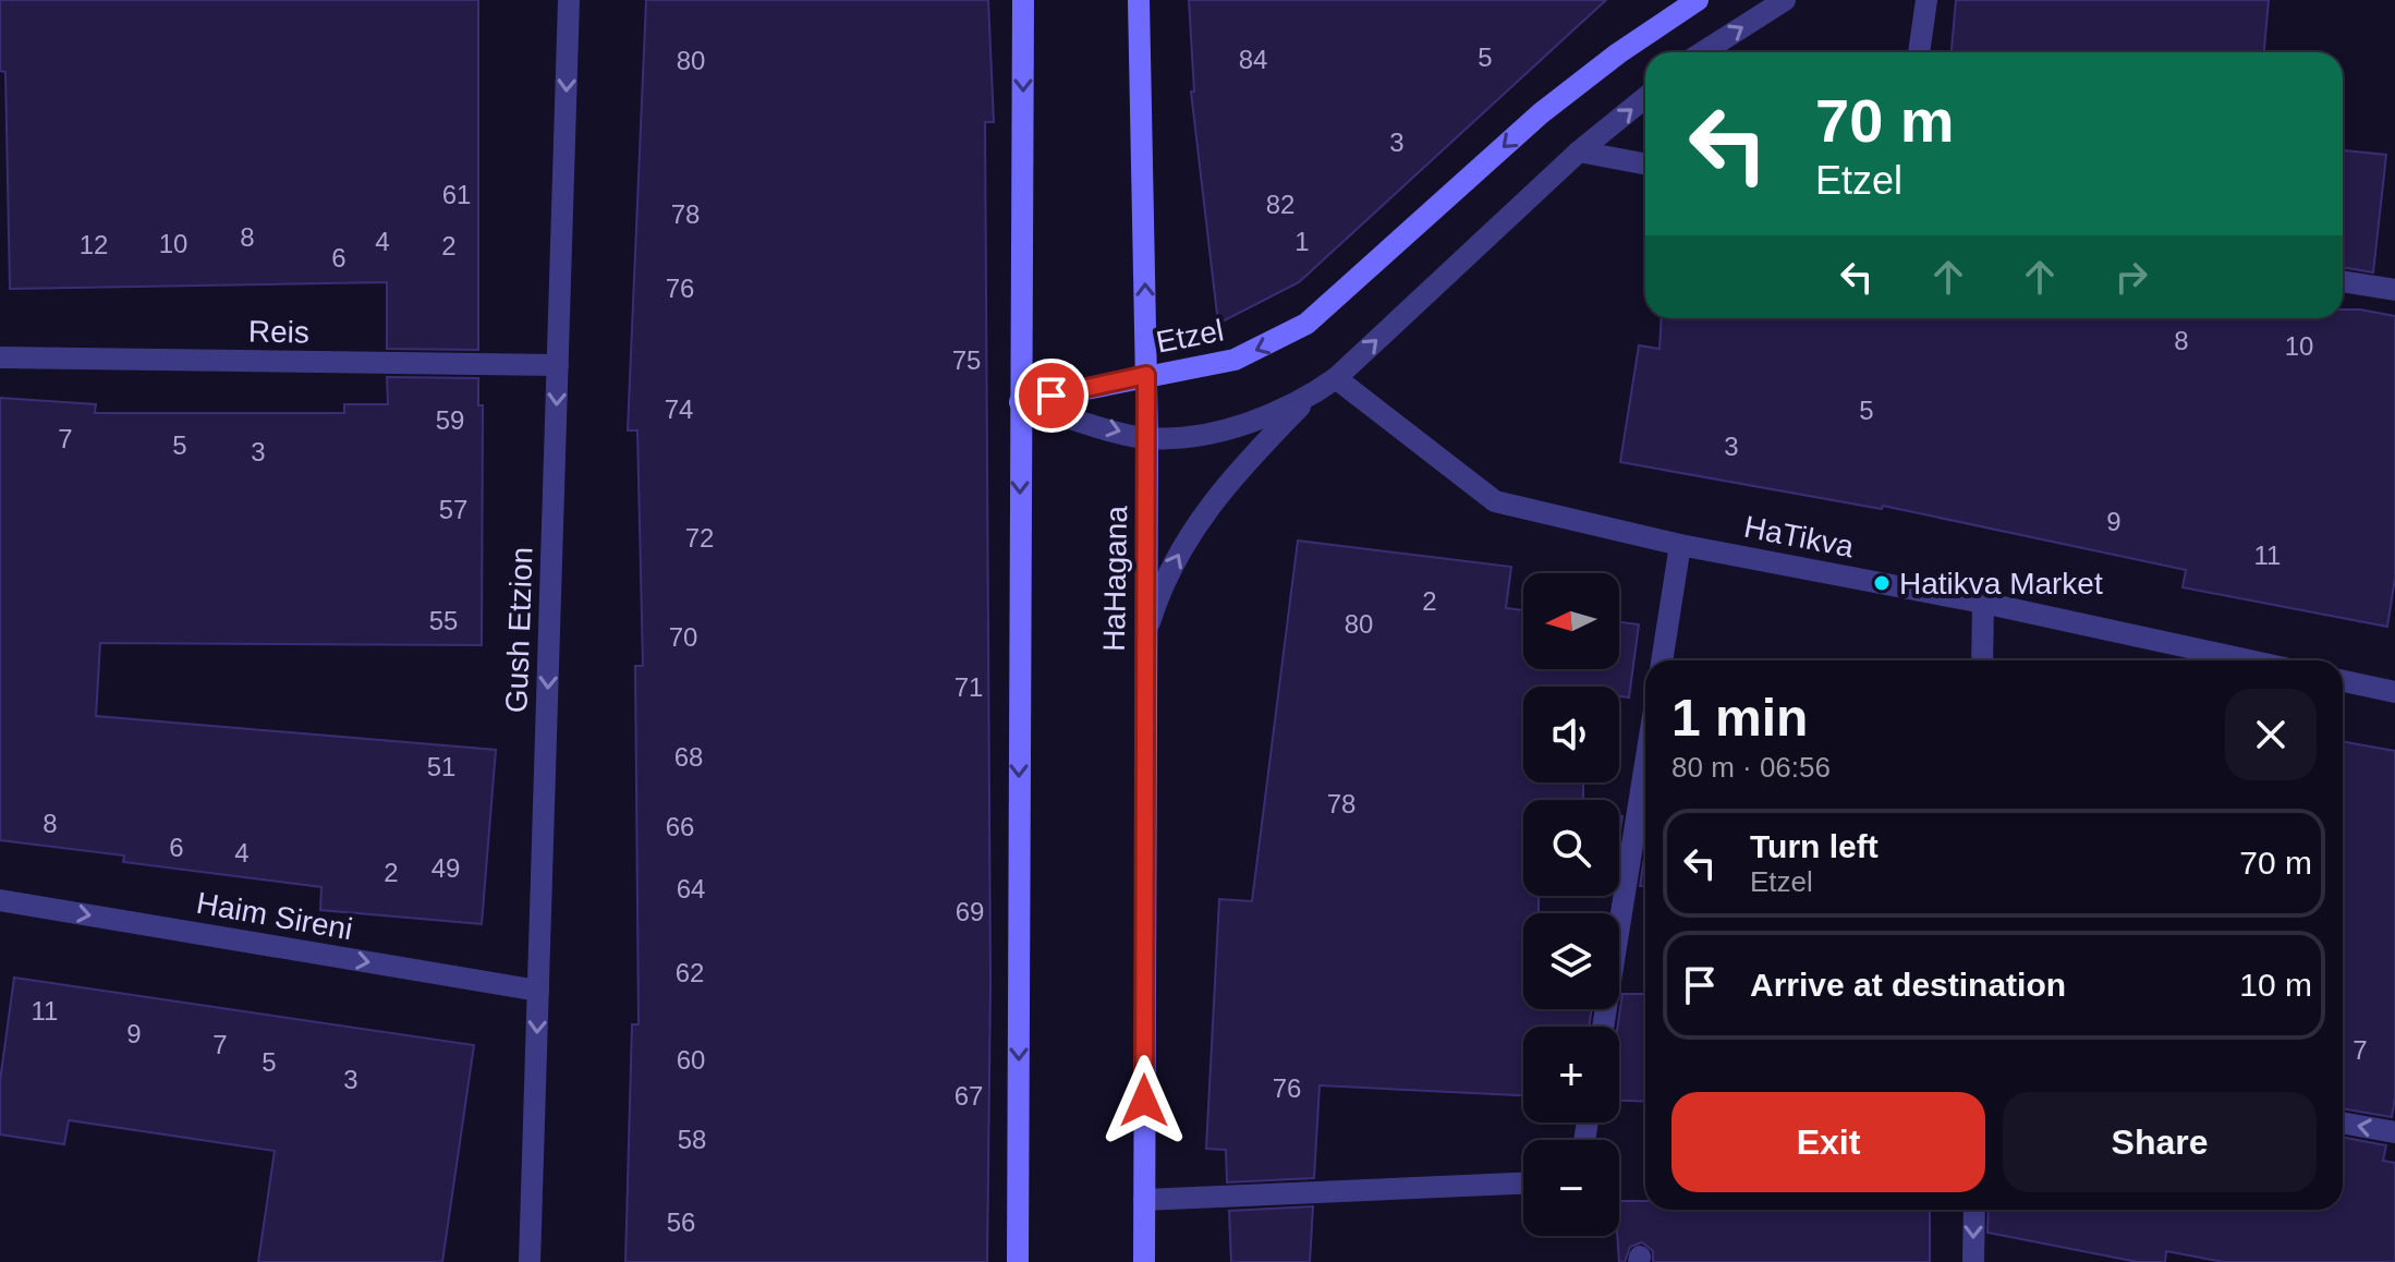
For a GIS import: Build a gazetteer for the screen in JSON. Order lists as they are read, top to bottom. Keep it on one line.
{"streets":{"street":["Reis","Etzel","HaTikva","HaHagana","Gush Etzion","Haim Sireni"]},"crossings":[["Reis","Gush Etzion"],["Etzel","HaHagana"],["Gush Etzion","Haim Sireni"]],"one_way":["Gush Etzion","Haim Sireni"],"places":["Hatikva Market"],"house_numbers":["5","84","80","3","61","82","78","8","4","1","10","12","2","6","76","8","10","75","74","5","59","7","5","3","3","57","9","72","11","2","55","80","70","71","68","51","78","8","66","6","4","49","2","64","69","62","11","9","7","7","60","5","3","76","67","58","56"],"north":"left","page":{"turn":["70 m","Etzel"],"map_buttons":["+","−"],"heading":["1 min","80 m · 06:56"],"list":[{"name":"Turn left","note":"Etzel","value":"70 m"},{"name":"Arrive at destination","value":"10 m"}],"buttons":["Exit","Share"]}}
